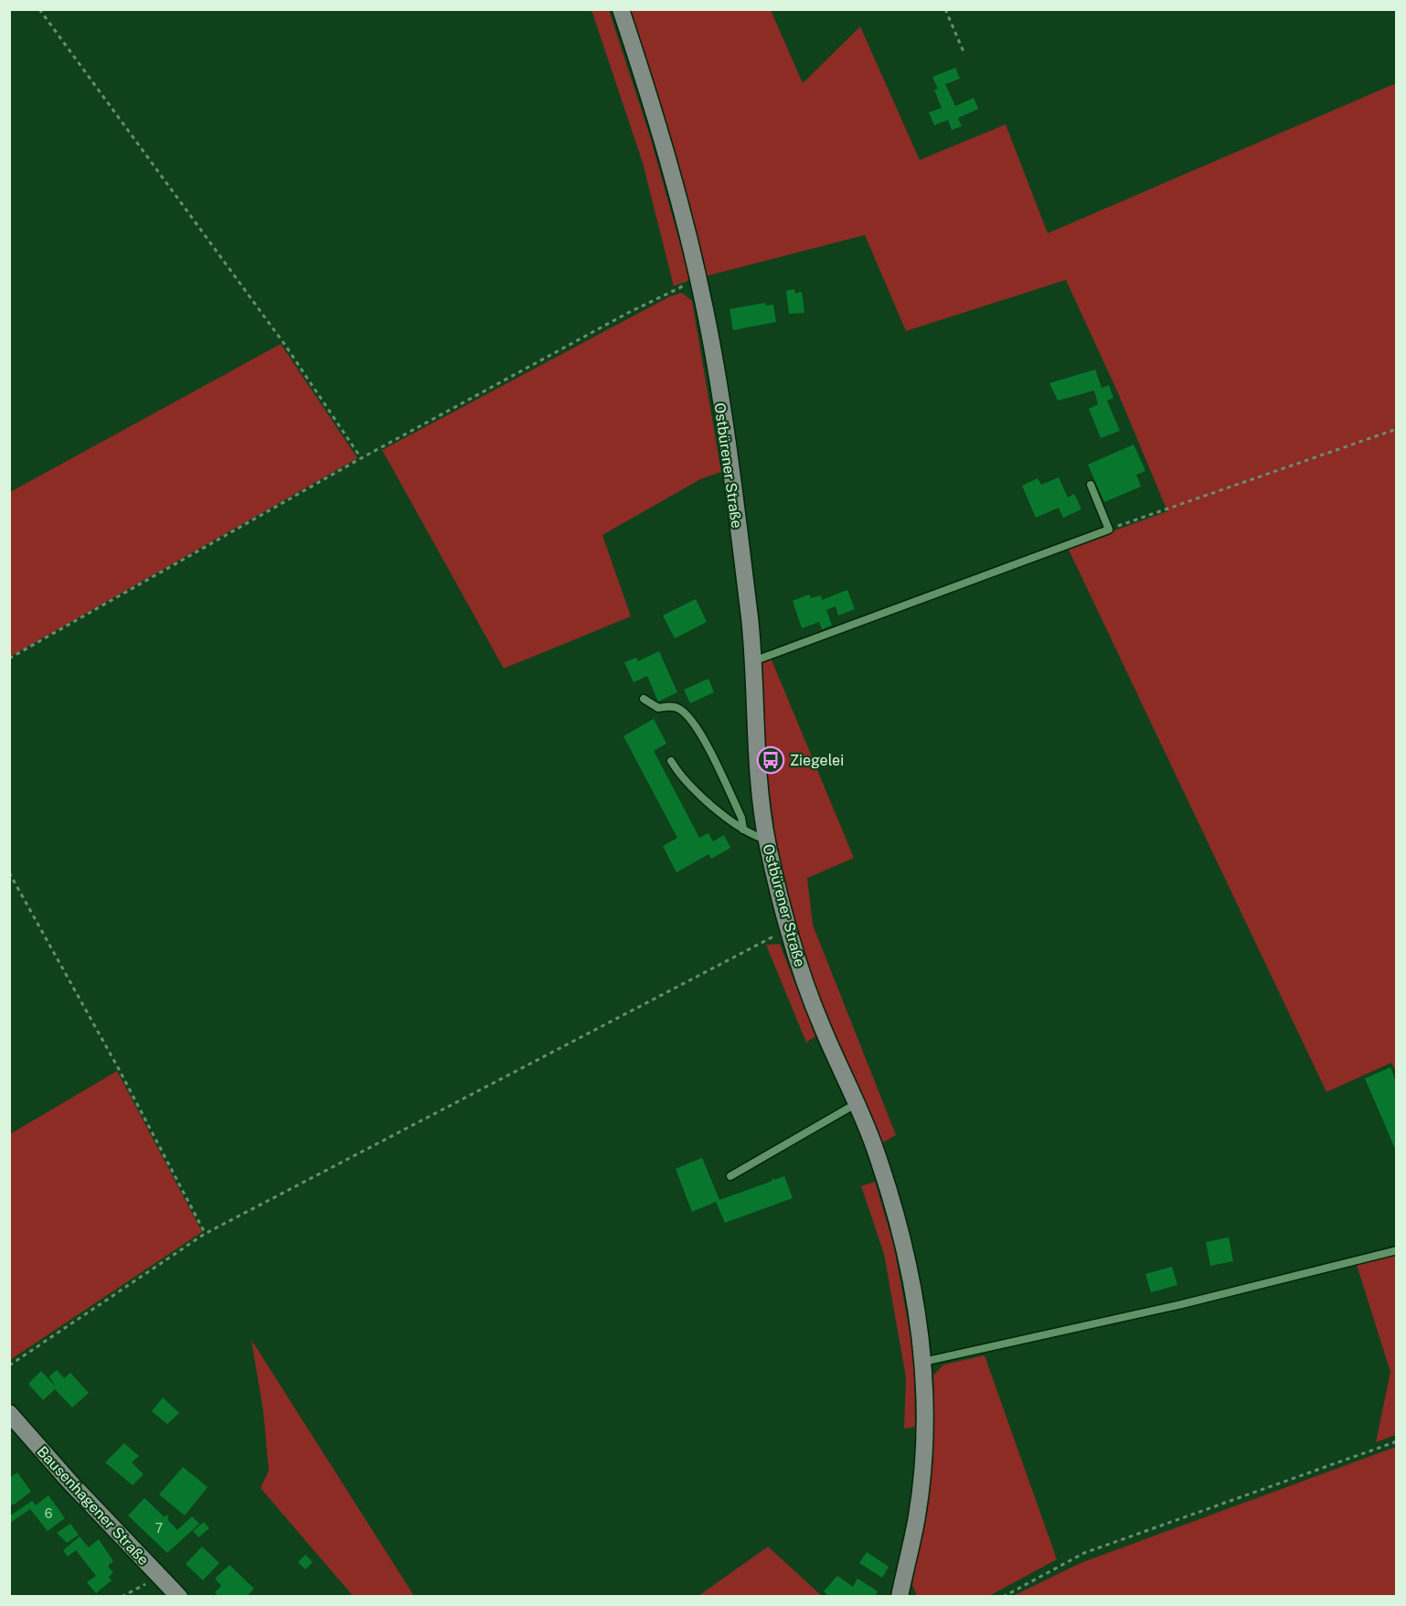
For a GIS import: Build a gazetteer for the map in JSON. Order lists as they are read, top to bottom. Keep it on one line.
{"streets":{"street":["Ostbürener Straße","Bausenhagener Straße"]},"places":{"bus stop":["Ziegelei"]},"house_numbers":["6","7"]}
